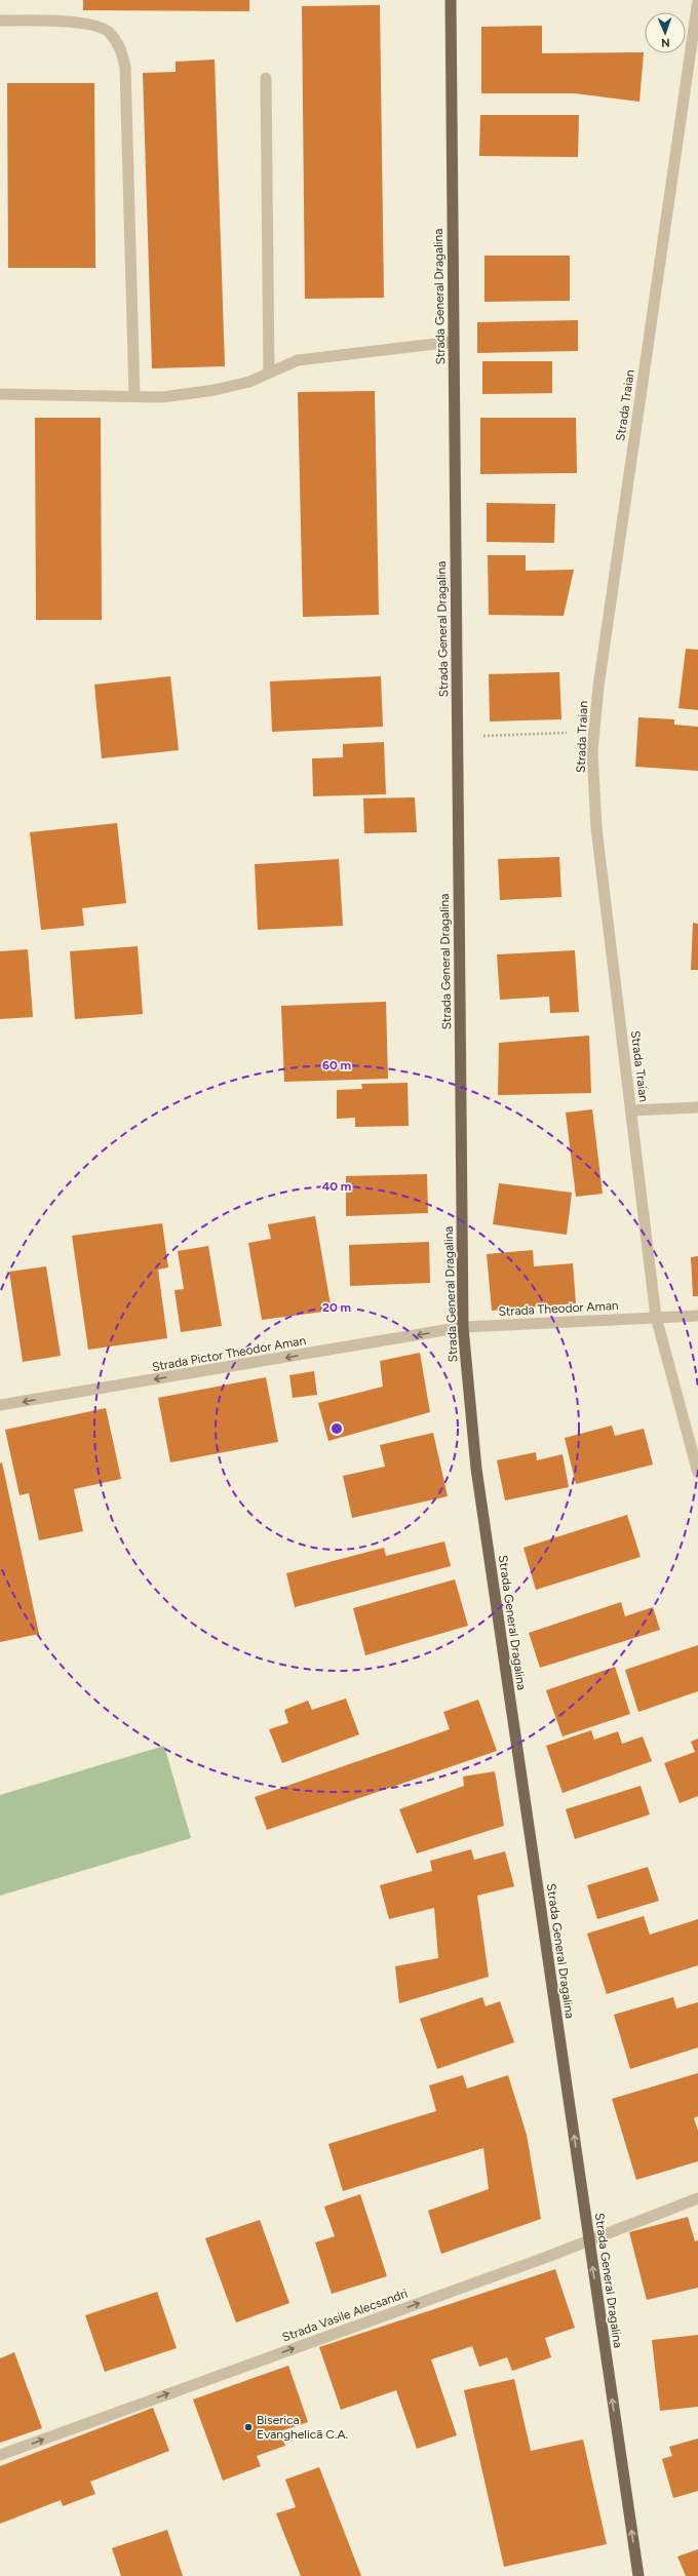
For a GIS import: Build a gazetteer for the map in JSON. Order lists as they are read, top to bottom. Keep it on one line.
{"streets":{"main road":["Strada General Dragalina"],"street":["Strada Traian","Strada Theodor Aman","Strada Pictor Theodor Aman","Strada Vasile Alecsandri"]},"crossings":[["Strada General Dragalina","Strada Theodor Aman"],["Strada General Dragalina","Strada Pictor Theodor Aman"],["Strada General Dragalina","Strada Vasile Alecsandri"],["Strada Traian","Strada Theodor Aman"],["Strada Theodor Aman","Strada Pictor Theodor Aman"]],"one_way":["Strada General Dragalina","Strada Pictor Theodor Aman","Strada Vasile Alecsandri"],"places":["Biserica Evanghelică C.A."],"north":"bottom","rings":["60 m","40 m","20 m"]}
